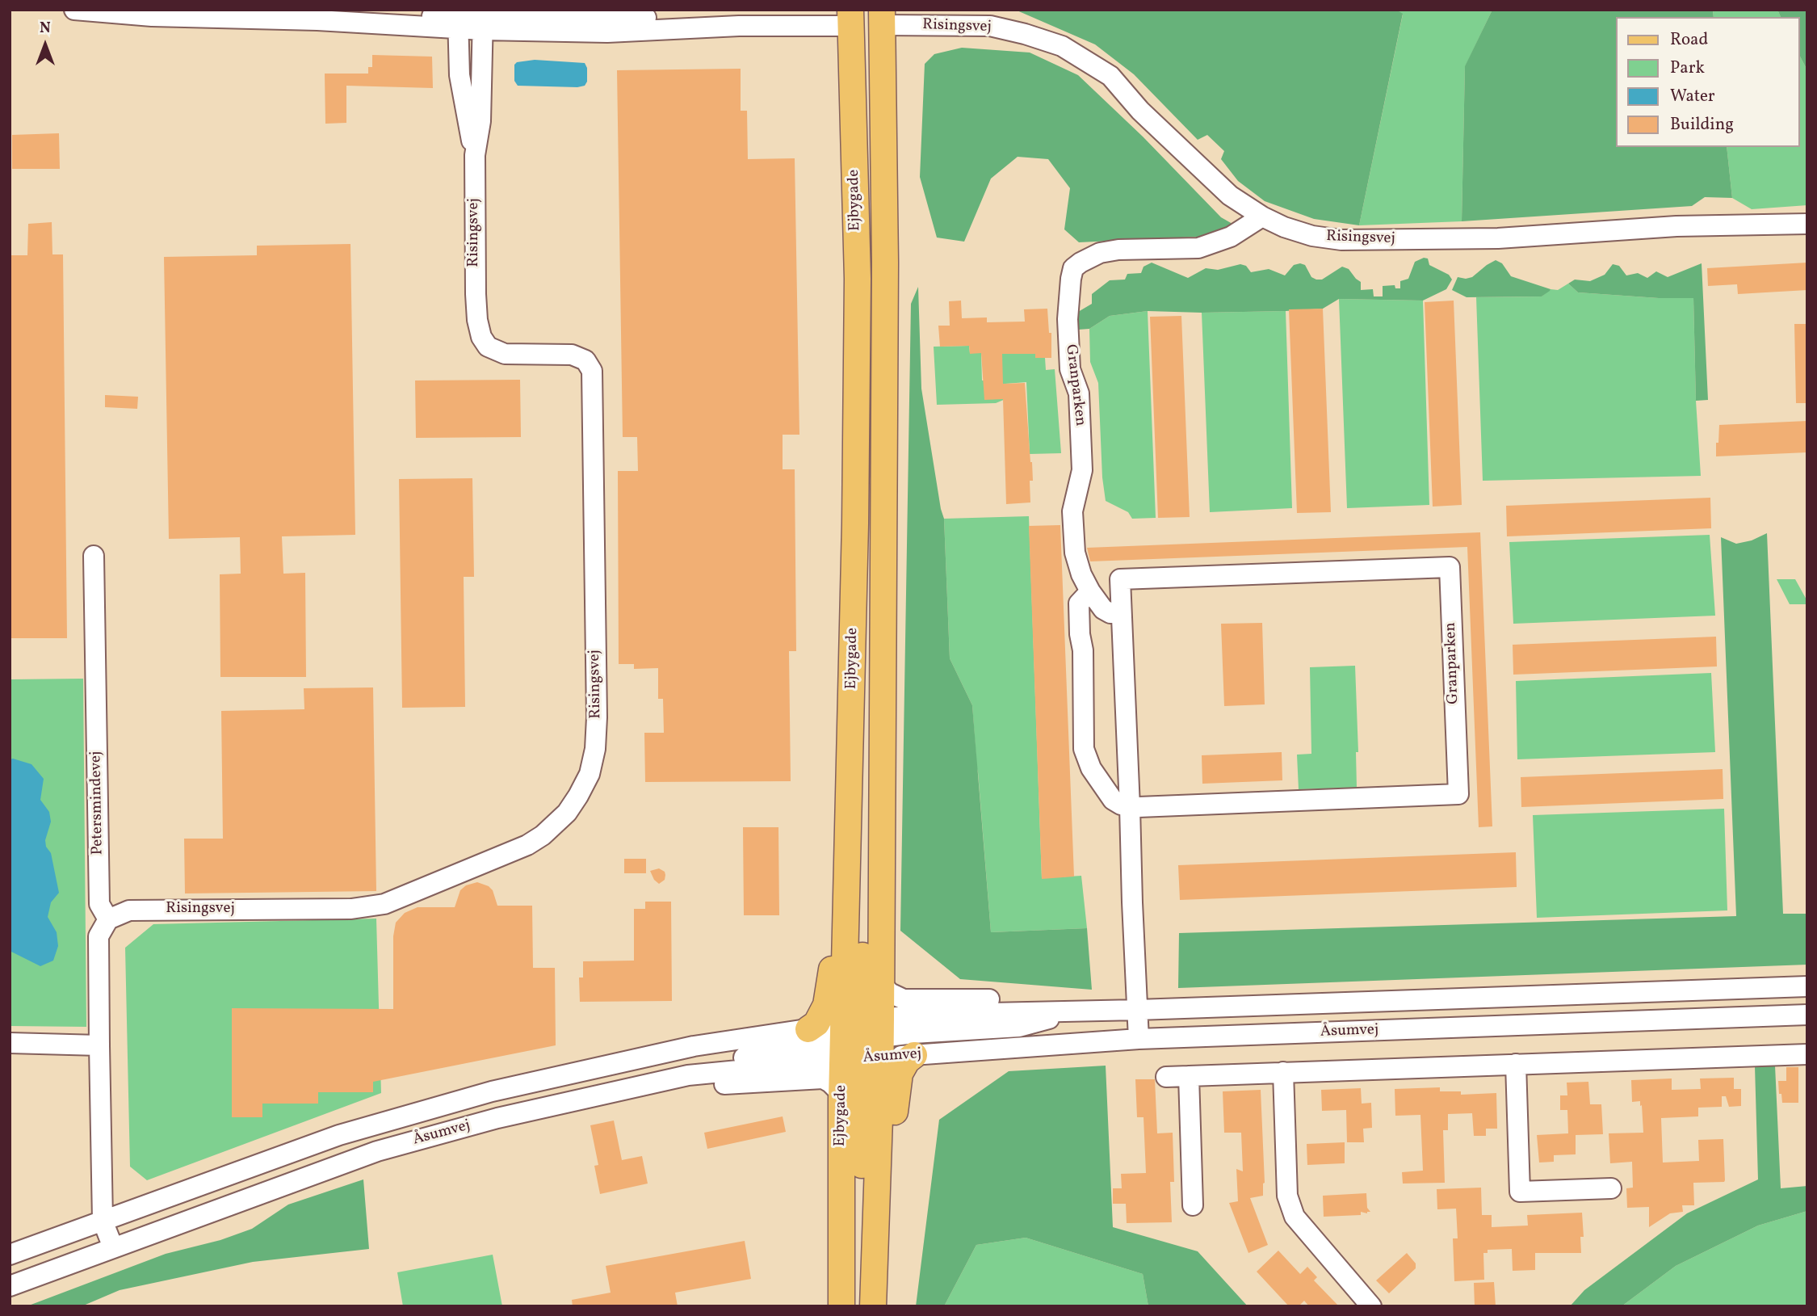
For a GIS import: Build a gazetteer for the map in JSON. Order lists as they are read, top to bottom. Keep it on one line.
{"streets":{"main road":["Ejbygade"],"street":["Risingsvej","Granparken","Petersmindevej","Åsumvej"]},"crossings":[["Risingsvej","Ejbygade"],["Risingsvej","Granparken"],["Risingsvej","Petersmindevej"],["Ejbygade","Åsumvej"],["Granparken","Åsumvej"]],"legend":["Road","Park","Water","Building"],"north":"top"}
